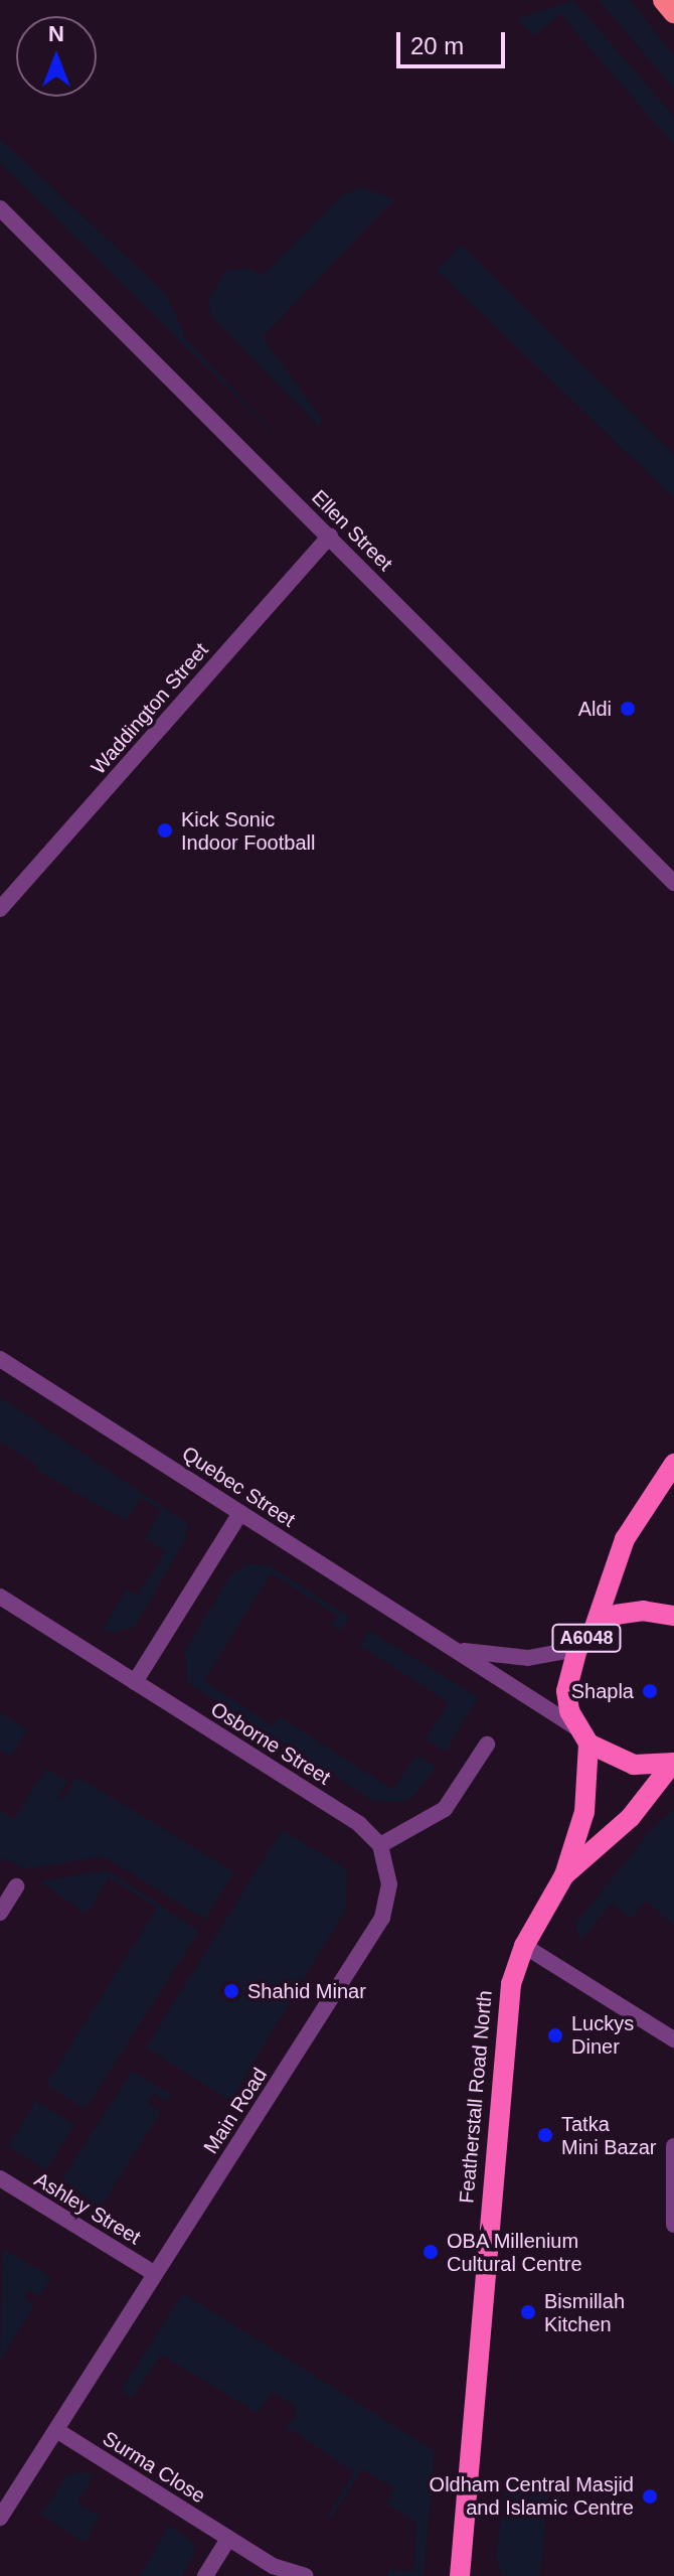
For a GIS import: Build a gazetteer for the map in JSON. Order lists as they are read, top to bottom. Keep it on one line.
{"streets":{"main road":["A6048","Featherstall Road North"],"street":["Ellen Street","Waddington Street","Quebec Street","Osborne Street","Main Road","Ashley Street","Surma Close"]},"crossings":[["Ellen Street","Waddington Street"],["Quebec Street","A6048"],["Quebec Street","Featherstall Road North"],["A6048","Featherstall Road North"],["Osborne Street","Main Road"],["Main Road","Ashley Street"],["Main Road","Surma Close"]],"places":["Aldi","Kick Sonic Indoor Football","Shapla","Shahid Minar","Luckys Diner","Tatka Mini Bazar","OBA Millenium Cultural Centre","Bismillah Kitchen","Oldham Central Masjid and Islamic Centre"],"scale_bar":"20 m","north":"top"}
